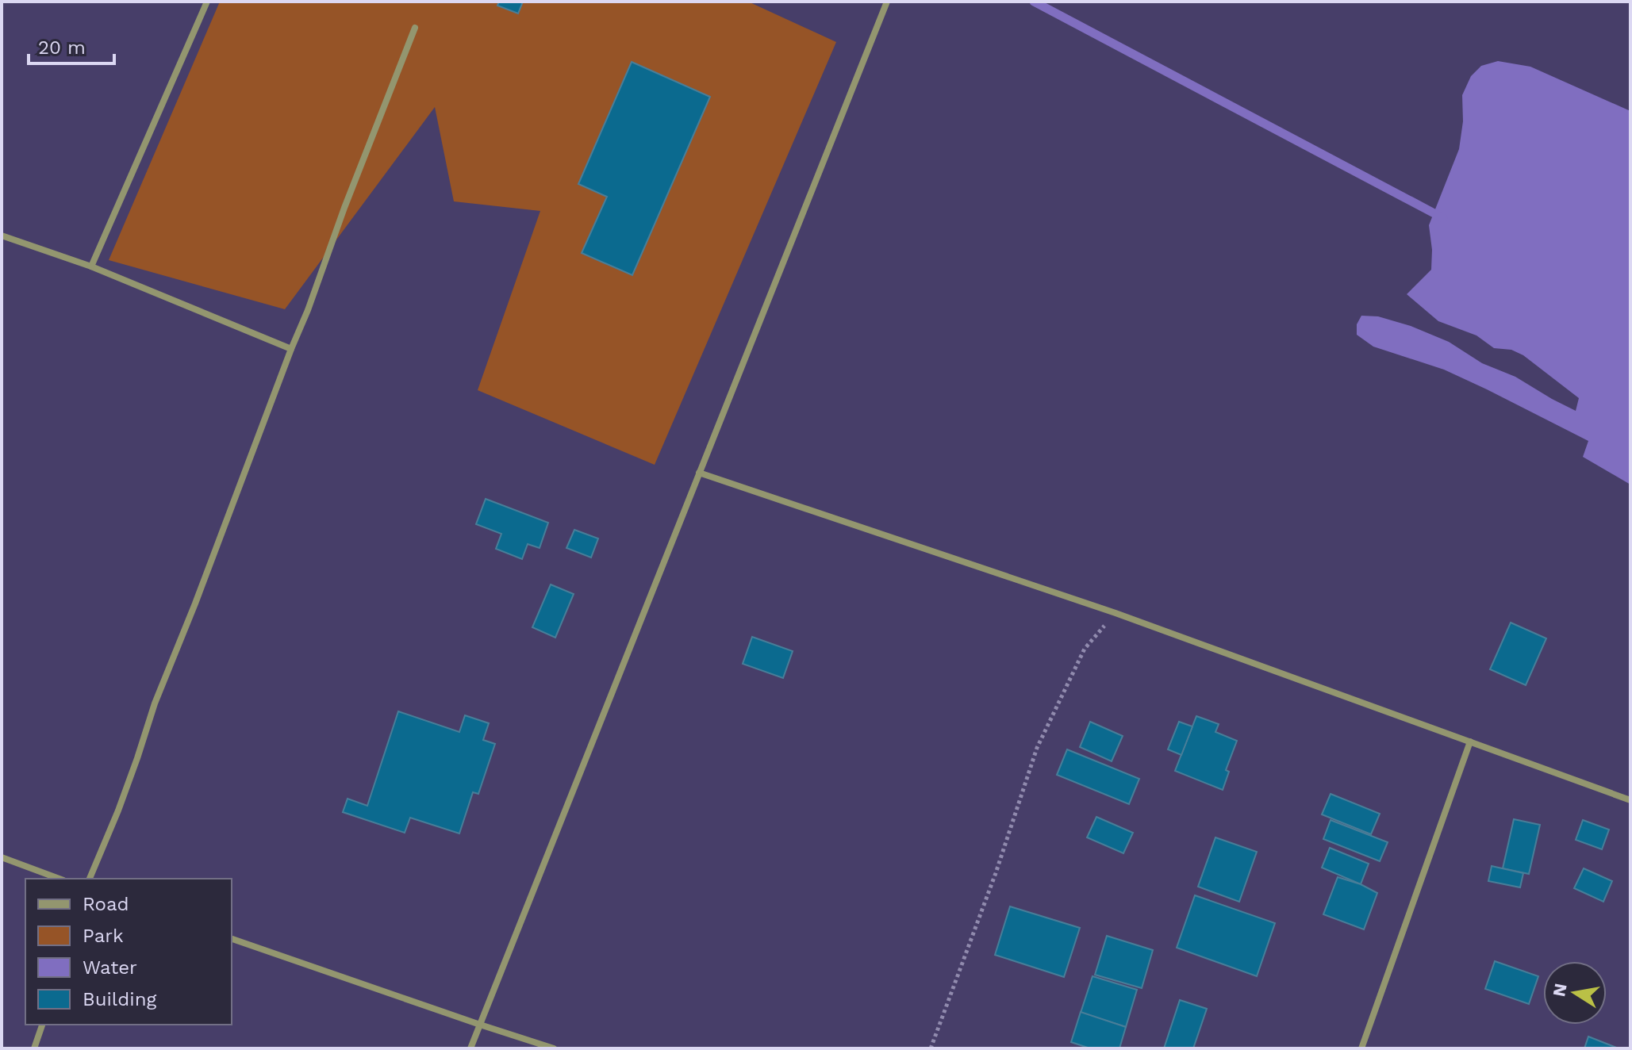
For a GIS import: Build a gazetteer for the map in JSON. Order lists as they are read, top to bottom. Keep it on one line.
{"legend":["Road","Park","Water","Building"],"scale_bar":"20 m","north":"left"}
